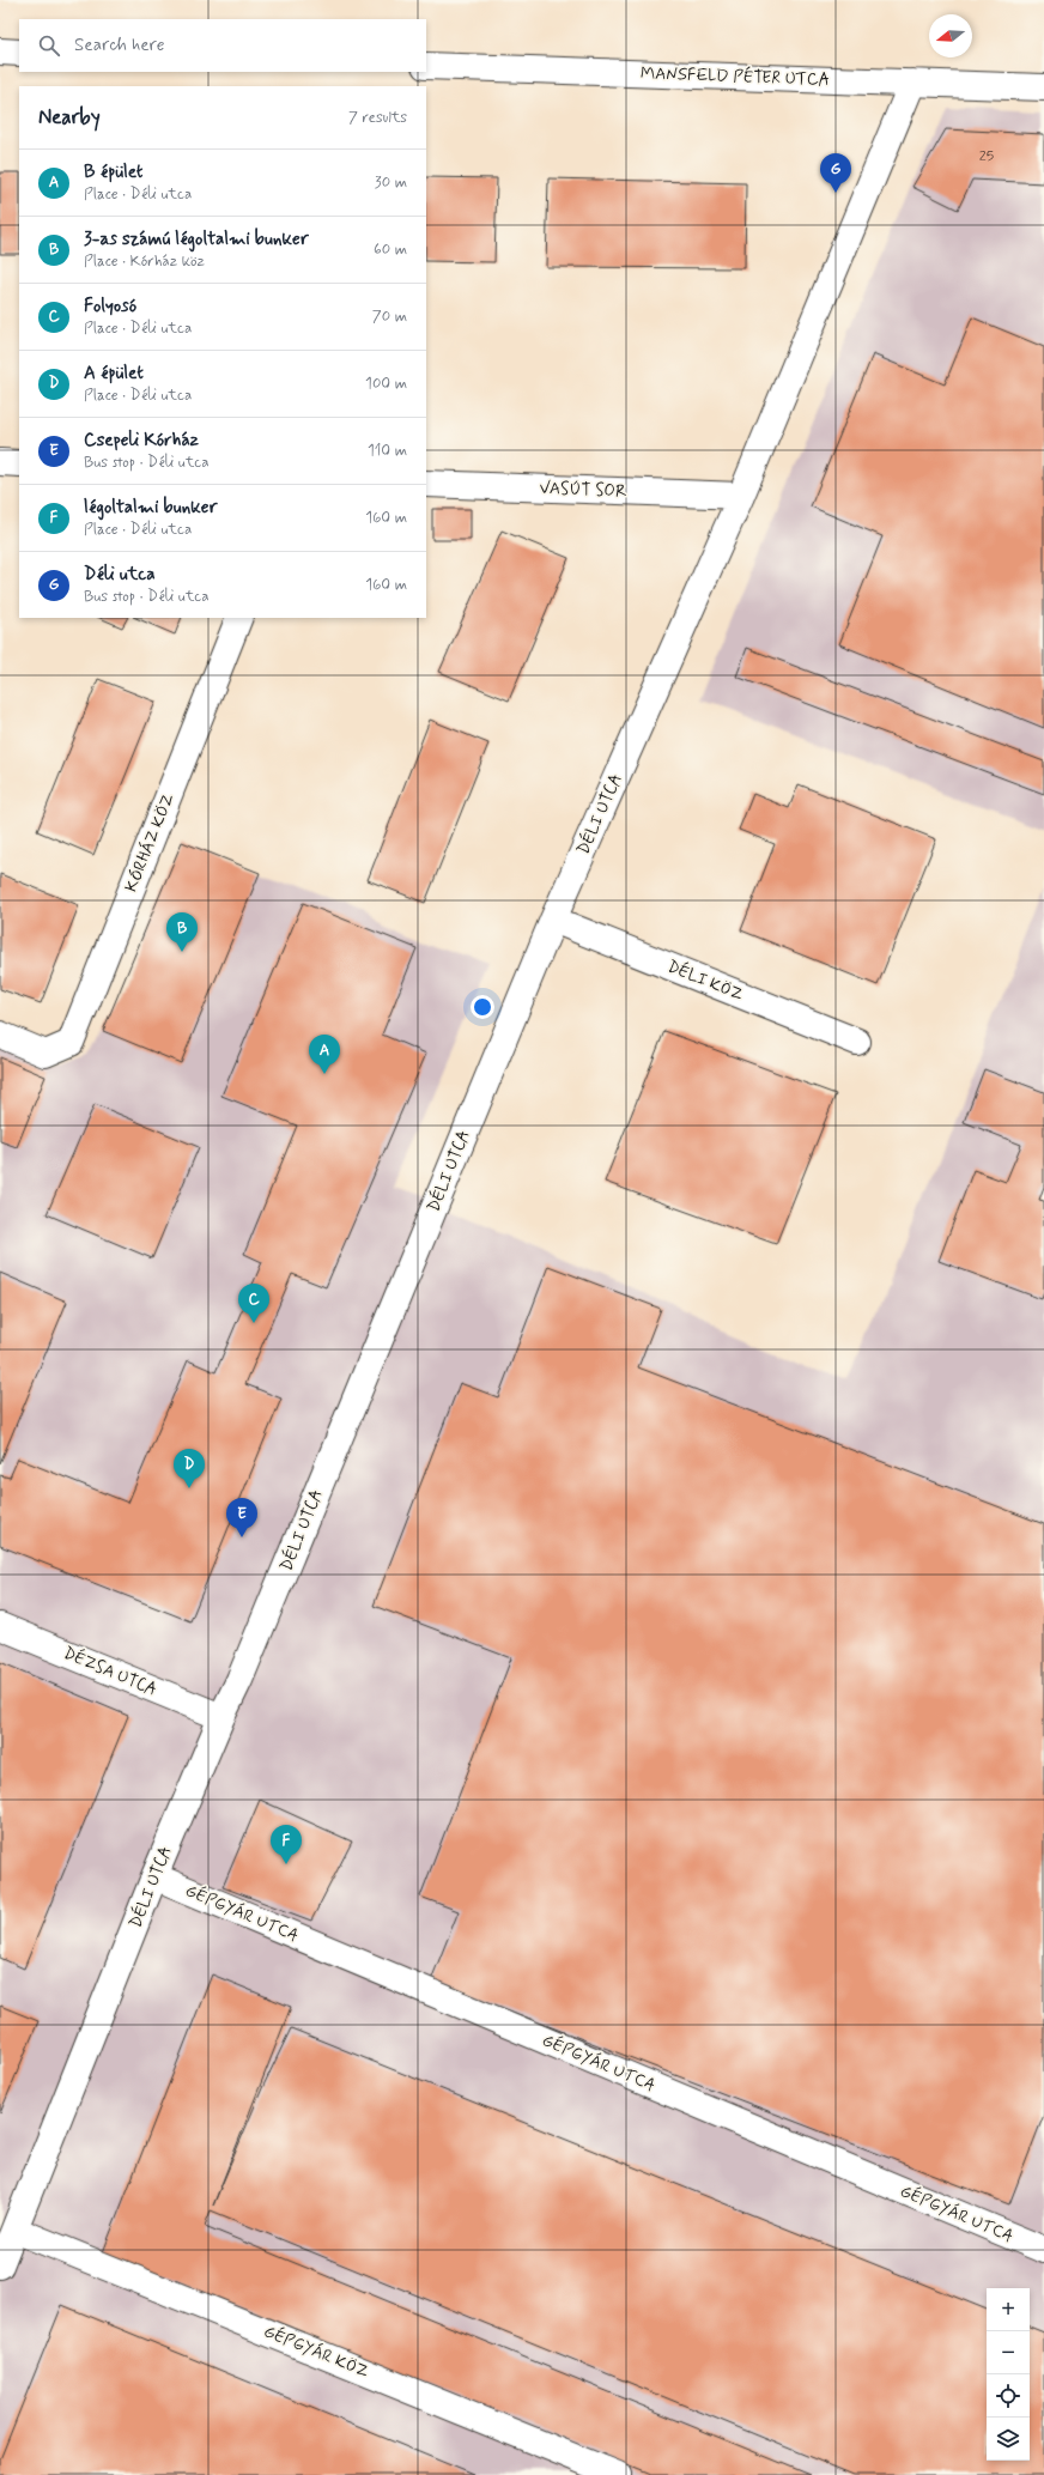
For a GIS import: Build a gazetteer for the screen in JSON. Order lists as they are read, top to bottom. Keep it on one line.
{"streets":{"street":["MANSFELD PÉTER UTCA","VASÚT SOR","DÉLI UTCA","KÓRHÁZ KÖZ","DÉLI KÖZ","DÉZSA UTCA","GÉPGYÁR UTCA","GÉPGYÁR KÖZ"]},"crossings":[["MANSFELD PÉTER UTCA","DÉLI UTCA"],["VASÚT SOR","DÉLI UTCA"],["DÉLI UTCA","DÉLI KÖZ"],["DÉLI UTCA","DÉZSA UTCA"],["DÉLI UTCA","GÉPGYÁR UTCA"],["DÉLI UTCA","GÉPGYÁR KÖZ"]],"house_numbers":["25"],"north":"left","page":{"search":"Search here","heading":["Nearby","7 results"],"list":[{"mark":"A","name":"B épület","note":"Place · Déli utca","value":"30 m"},{"mark":"B","name":"3-as számú légoltalmi bunker","note":"Place · Kórház köz","value":"60 m"},{"mark":"C","name":"Folyosó","note":"Place · Déli utca","value":"70 m"},{"mark":"D","name":"A épület","note":"Place · Déli utca","value":"100 m"},{"mark":"E","name":"Csepeli Kórház","note":"Bus stop · Déli utca","value":"110 m"},{"mark":"F","name":"légoltalmi bunker","note":"Place · Déli utca","value":"160 m"},{"mark":"G","name":"Déli utca","note":"Bus stop · Déli utca","value":"160 m"}],"pins":["G","B","A","C","D","E","F"],"map_buttons":["+","−"]}}
